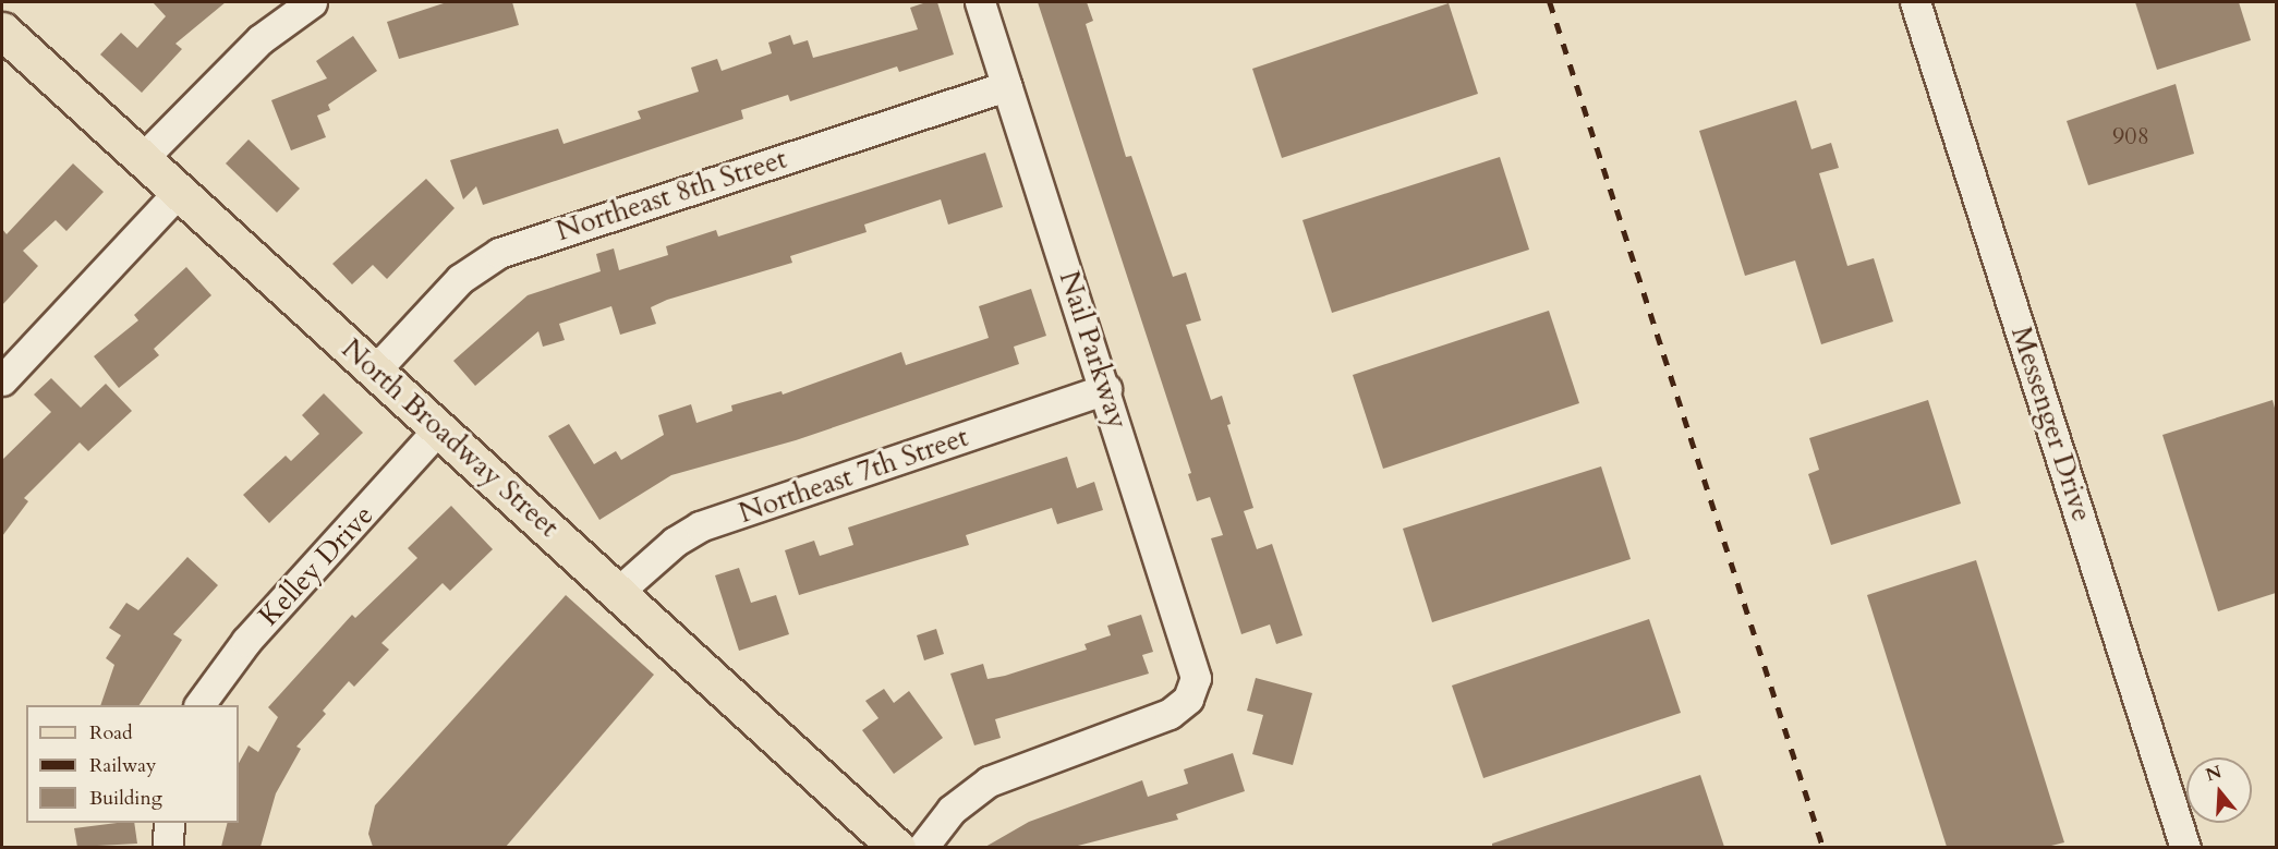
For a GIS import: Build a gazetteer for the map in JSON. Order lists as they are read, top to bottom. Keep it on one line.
{"streets":{"main road":["North Broadway Street"],"street":["Northeast 8th Street","Nail Parkway","Messenger Drive","Northeast 7th Street","Kelley Drive"]},"crossings":[["Northeast 8th Street","Nail Parkway"],["Northeast 8th Street","North Broadway Street"],["Nail Parkway","Northeast 7th Street"],["North Broadway Street","Northeast 7th Street"],["North Broadway Street","Kelley Drive"]],"house_numbers":["908"],"legend":["Road","Railway","Building"],"north":"top"}
